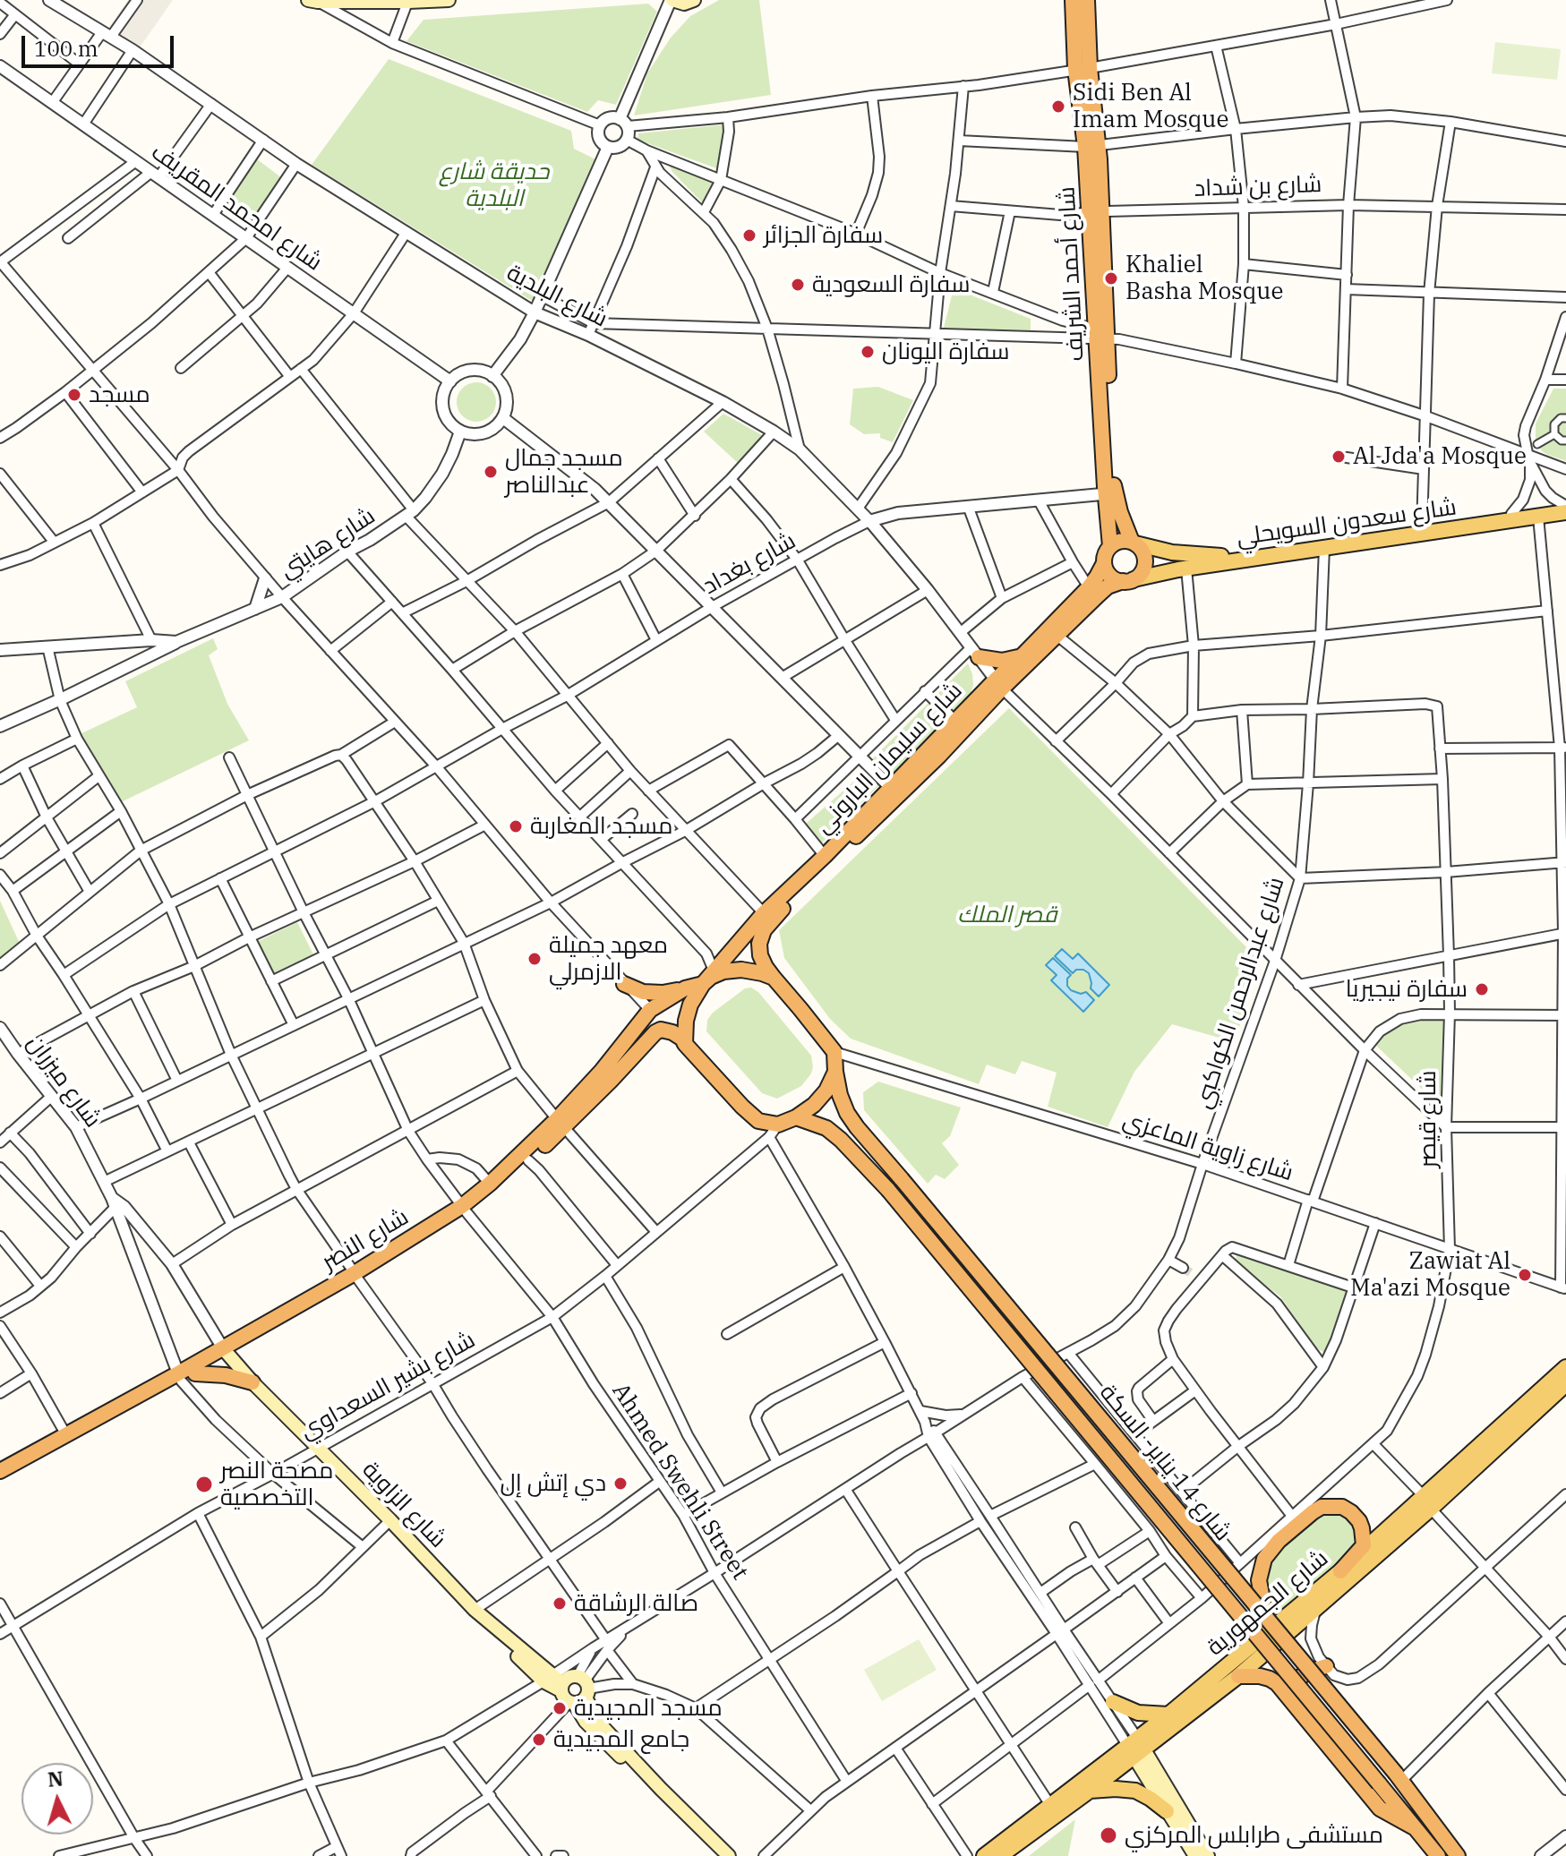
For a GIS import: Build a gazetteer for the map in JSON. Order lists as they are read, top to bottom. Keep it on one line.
{"streets":{"highway":["شارع أحمد الشريف","شارع سليمان الباروني","شارع النصر","شارع 14 يناير- السكة"],"main road":["شارع سعدون السويحلي","شارع الزاوية","شارع الجمهورية"],"street":["شارع بن شداد","شارع امحمد المقريف","شارع البلدية","شارع هايتي","شارع بغداد","شارع عبدالرحمن الكواكبي","شارع ميزران","شارع قيصر","شارع زاوية الماعزي","شارع بشير السعداوي","Ahmed Swehli Street"]},"crossings":[["شارع بن شداد","شارع أحمد الشريف"],["شارع امحمد المقريف","شارع هايتي"],["شارع أحمد الشريف","شارع سعدون السويحلي"],["شارع أحمد الشريف","شارع بغداد"],["شارع أحمد الشريف","شارع سليمان الباروني"],["شارع البلدية","شارع بغداد"],["شارع البلدية","شارع سليمان الباروني"],["شارع سعدون السويحلي","شارع سليمان الباروني"],["شارع سعدون السويحلي","شارع عبدالرحمن الكواكبي"],["شارع بغداد","Ahmed Swehli Street"],["شارع سليمان الباروني","شارع زاوية الماعزي"],["شارع سليمان الباروني","شارع النصر"],["شارع سليمان الباروني","شارع بشير السعداوي"],["شارع سليمان الباروني","شارع 14 يناير- السكة"],["شارع عبدالرحمن الكواكبي","شارع قيصر"],["شارع عبدالرحمن الكواكبي","شارع زاوية الماعزي"],["شارع عبدالرحمن الكواكبي","Ahmed Swehli Street"],["شارع عبدالرحمن الكواكبي","شارع الزاوية"],["شارع قيصر","شارع زاوية الماعزي"],["شارع زاوية الماعزي","شارع النصر"],["شارع زاوية الماعزي","شارع بشير السعداوي"],["شارع زاوية الماعزي","شارع 14 يناير- السكة"],["شارع النصر","شارع بشير السعداوي"],["شارع النصر","شارع 14 يناير- السكة"],["شارع النصر","Ahmed Swehli Street"],["شارع النصر","شارع الزاوية"],["شارع بشير السعداوي","شارع 14 يناير- السكة"],["شارع بشير السعداوي","Ahmed Swehli Street"],["شارع بشير السعداوي","شارع الزاوية"]],"parks":["حديقة شارع البلدية","قصر الملك"],"places":["Sidi Ben Al Imam Mosque","سفارة الجزائر","Khaliel Basha Mosque","سفارة السعودية","سفارة اليونان","مسجد","Al Jda'a Mosque","مسجد جمال عبدالناصر","مسجد المغاربة","معهد جميلة الازمرلي","سفارة نيجيريا","Zawiat Al Ma'azi Mosque","دي إتش إل","مصحة النصر التخصصية","صالة الرشاقة","مسجد المجيدية","جامع المجيدية","مستشفى طرابلس المركزي"],"scale_bar":"100 m","north":"top"}
